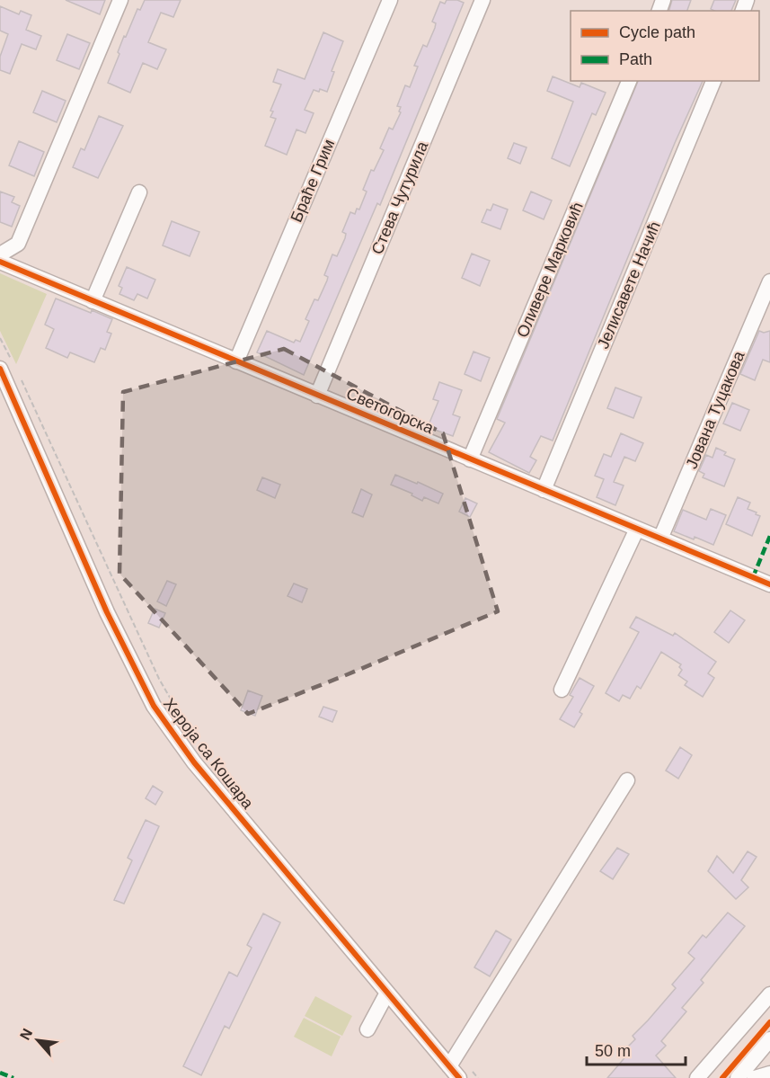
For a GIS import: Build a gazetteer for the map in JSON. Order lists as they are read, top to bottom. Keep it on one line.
{"streets":{"street":["Браће Грим","Стева Чутурила","Оливере Марковић","Јелисавете Начић","Јована Туцакова","Светогорска","Хероја са Кошара"]},"crossings":[["Браће Грим","Светогорска"],["Стева Чутурила","Светогорска"],["Оливере Марковић","Светогорска"],["Јелисавете Начић","Светогорска"],["Јована Туцакова","Светогорска"]],"legend":["Cycle path","Path"],"scale_bar":"50 m","north":"top left"}
